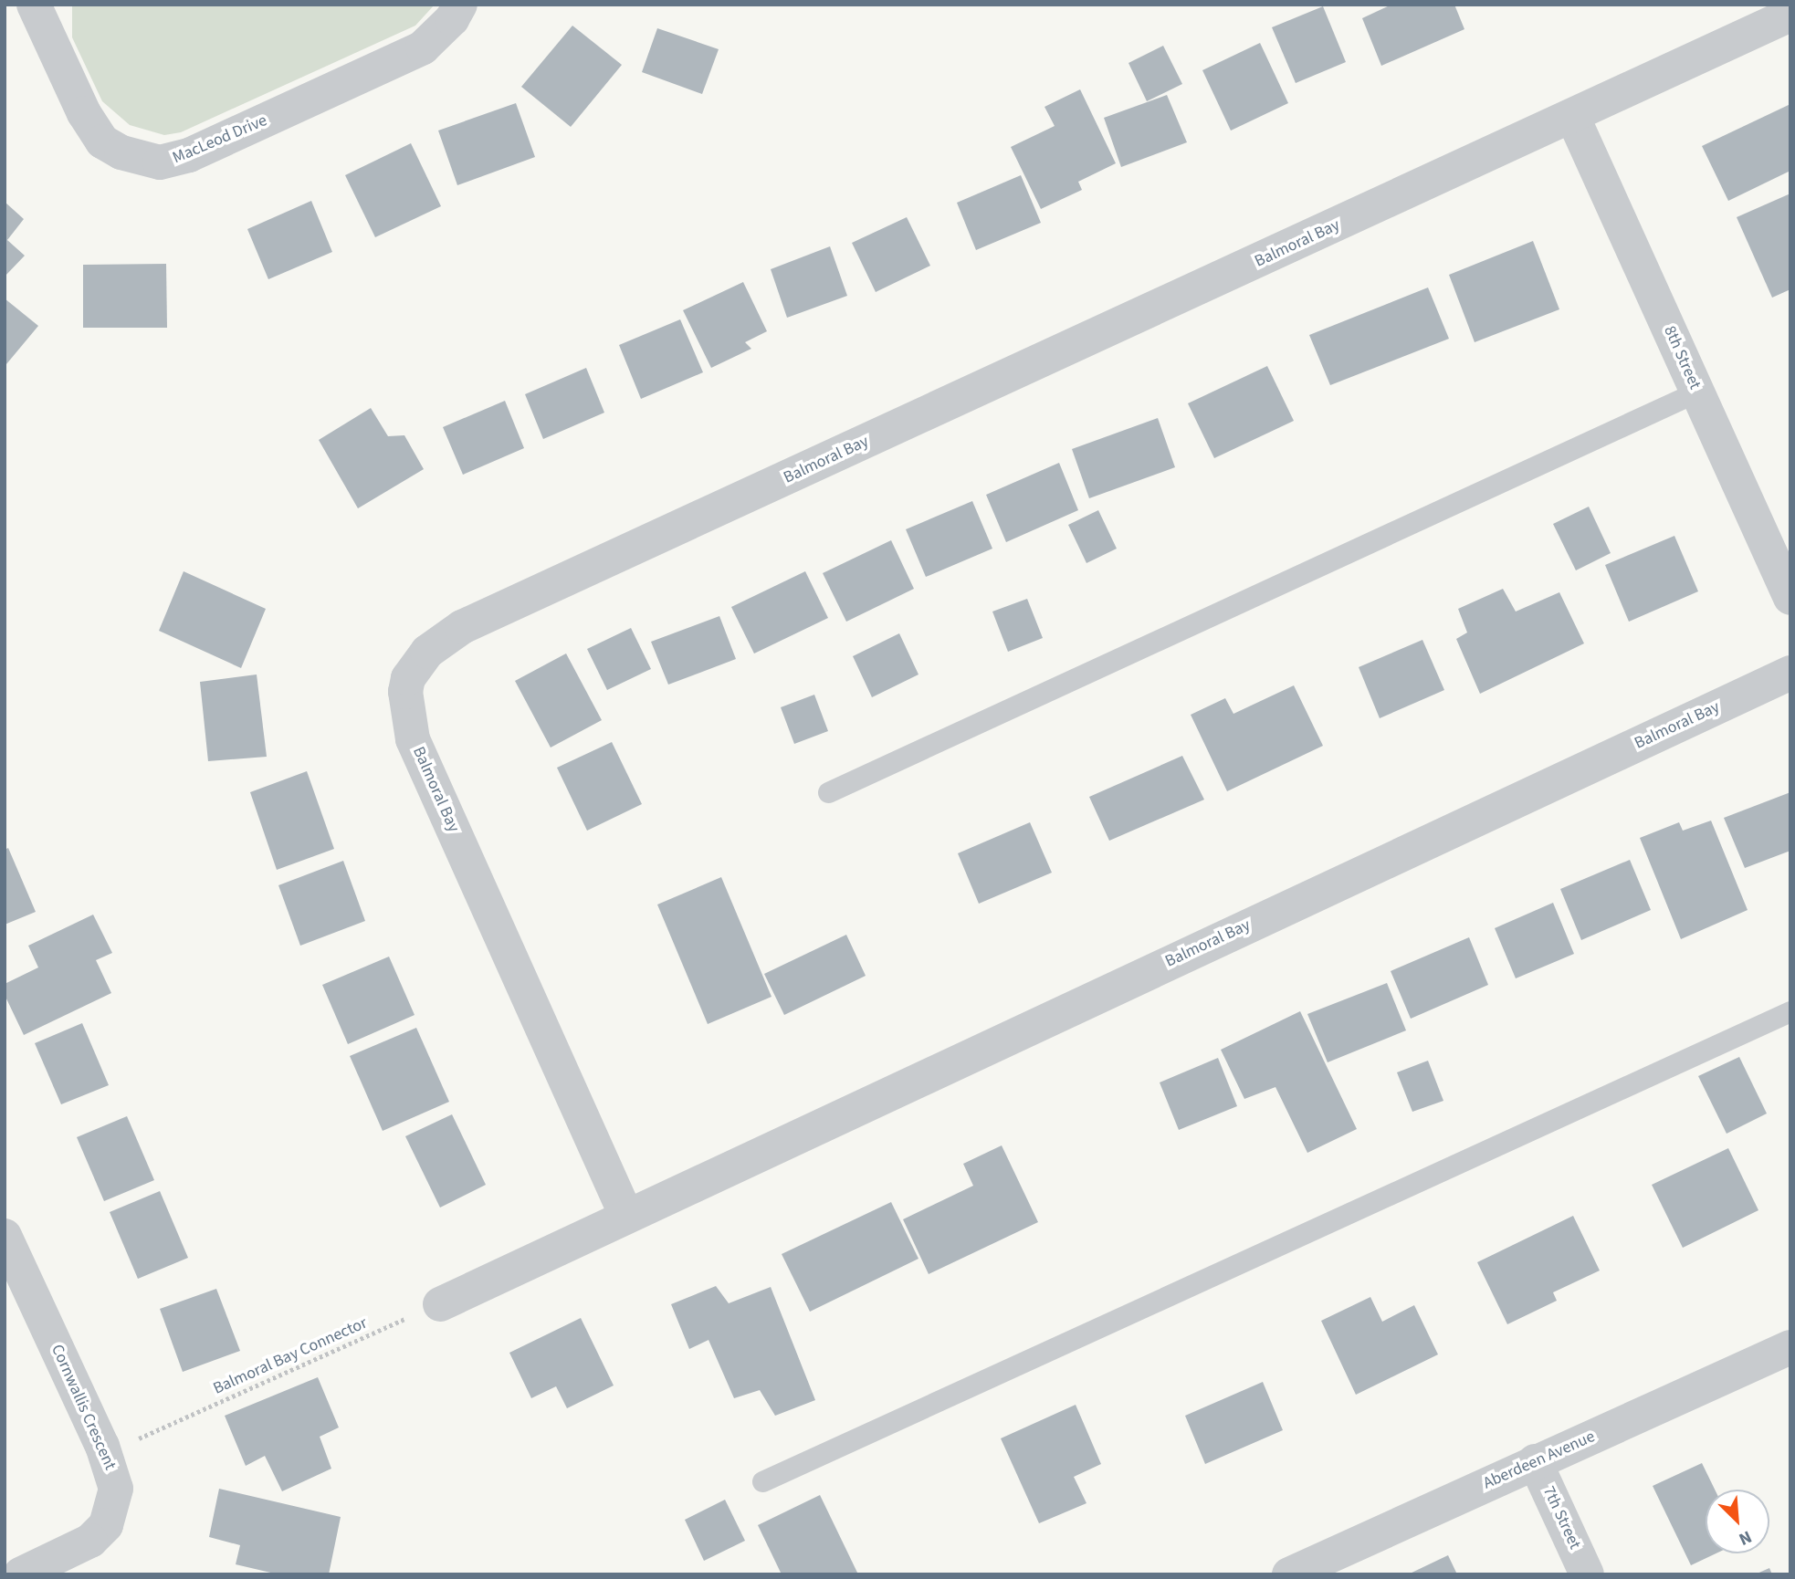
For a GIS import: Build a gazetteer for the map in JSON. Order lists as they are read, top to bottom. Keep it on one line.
{"streets":{"street":["MacLeod Drive","Balmoral Bay","8th Street","Cornwallis Crescent","Aberdeen Avenue","7th Street"],"path":["Balmoral Bay Connector"]},"crossings":[["Balmoral Bay","8th Street"],["Balmoral Bay","Balmoral Bay Connector"],["Aberdeen Avenue","7th Street"]],"north":"bottom right"}
